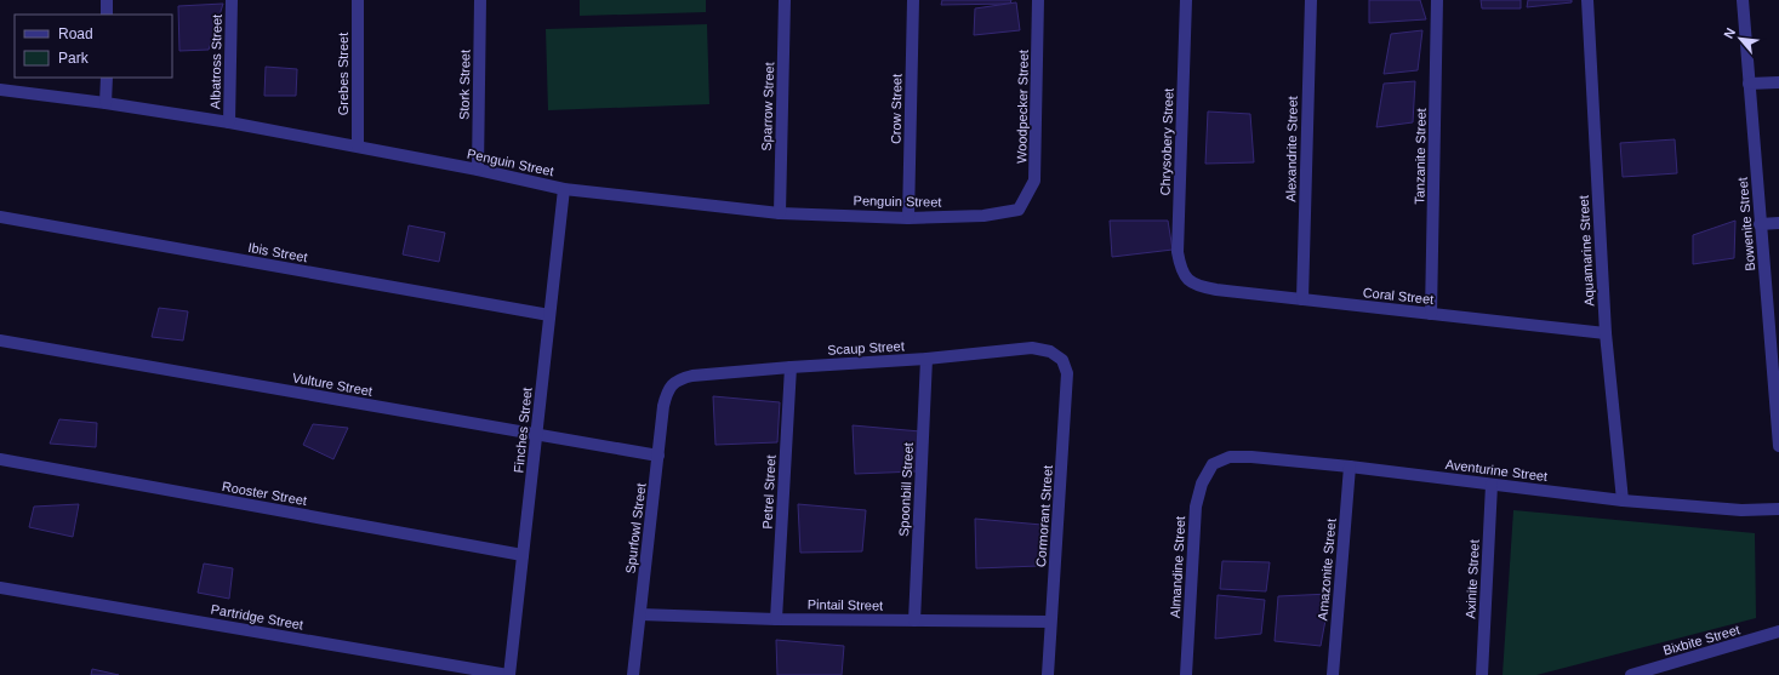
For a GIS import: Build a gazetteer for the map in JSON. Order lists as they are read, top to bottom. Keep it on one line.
{"streets":{"street":["Albatross Street","Grebes Street","Stork Street","Sparrow Street","Woodpecker Street","Crow Street","Chrysobery Street","Alexandrite Street","Tanzanite Street","Penguin Street","Bowenite Street","Aquamarine Street","Ibis Street","Coral Street","Scaup Street","Vulture Street","Finches Street","Aventurine Street","Spoonbill Street","Petrel Street","Rooster Street","Cormorant Street","Spurfowl Street","Almandine Street","Amazonite Street","Axinite Street","Pintail Street","Partridge Street","Bixbite Street"]},"crossings":[["Albatross Street","Penguin Street"],["Grebes Street","Penguin Street"],["Stork Street","Penguin Street"],["Sparrow Street","Penguin Street"],["Woodpecker Street","Penguin Street"],["Crow Street","Penguin Street"],["Chrysobery Street","Coral Street"],["Alexandrite Street","Coral Street"],["Tanzanite Street","Coral Street"],["Penguin Street","Finches Street"],["Aquamarine Street","Coral Street"],["Aquamarine Street","Aventurine Street"],["Ibis Street","Finches Street"],["Scaup Street","Spoonbill Street"],["Scaup Street","Petrel Street"],["Scaup Street","Cormorant Street"],["Scaup Street","Spurfowl Street"],["Vulture Street","Finches Street"],["Vulture Street","Spurfowl Street"],["Finches Street","Rooster Street"],["Finches Street","Partridge Street"],["Aventurine Street","Almandine Street"],["Aventurine Street","Amazonite Street"],["Aventurine Street","Axinite Street"],["Spoonbill Street","Pintail Street"],["Petrel Street","Pintail Street"],["Cormorant Street","Pintail Street"],["Spurfowl Street","Pintail Street"]],"legend":["Road","Park"],"north":"top left"}
